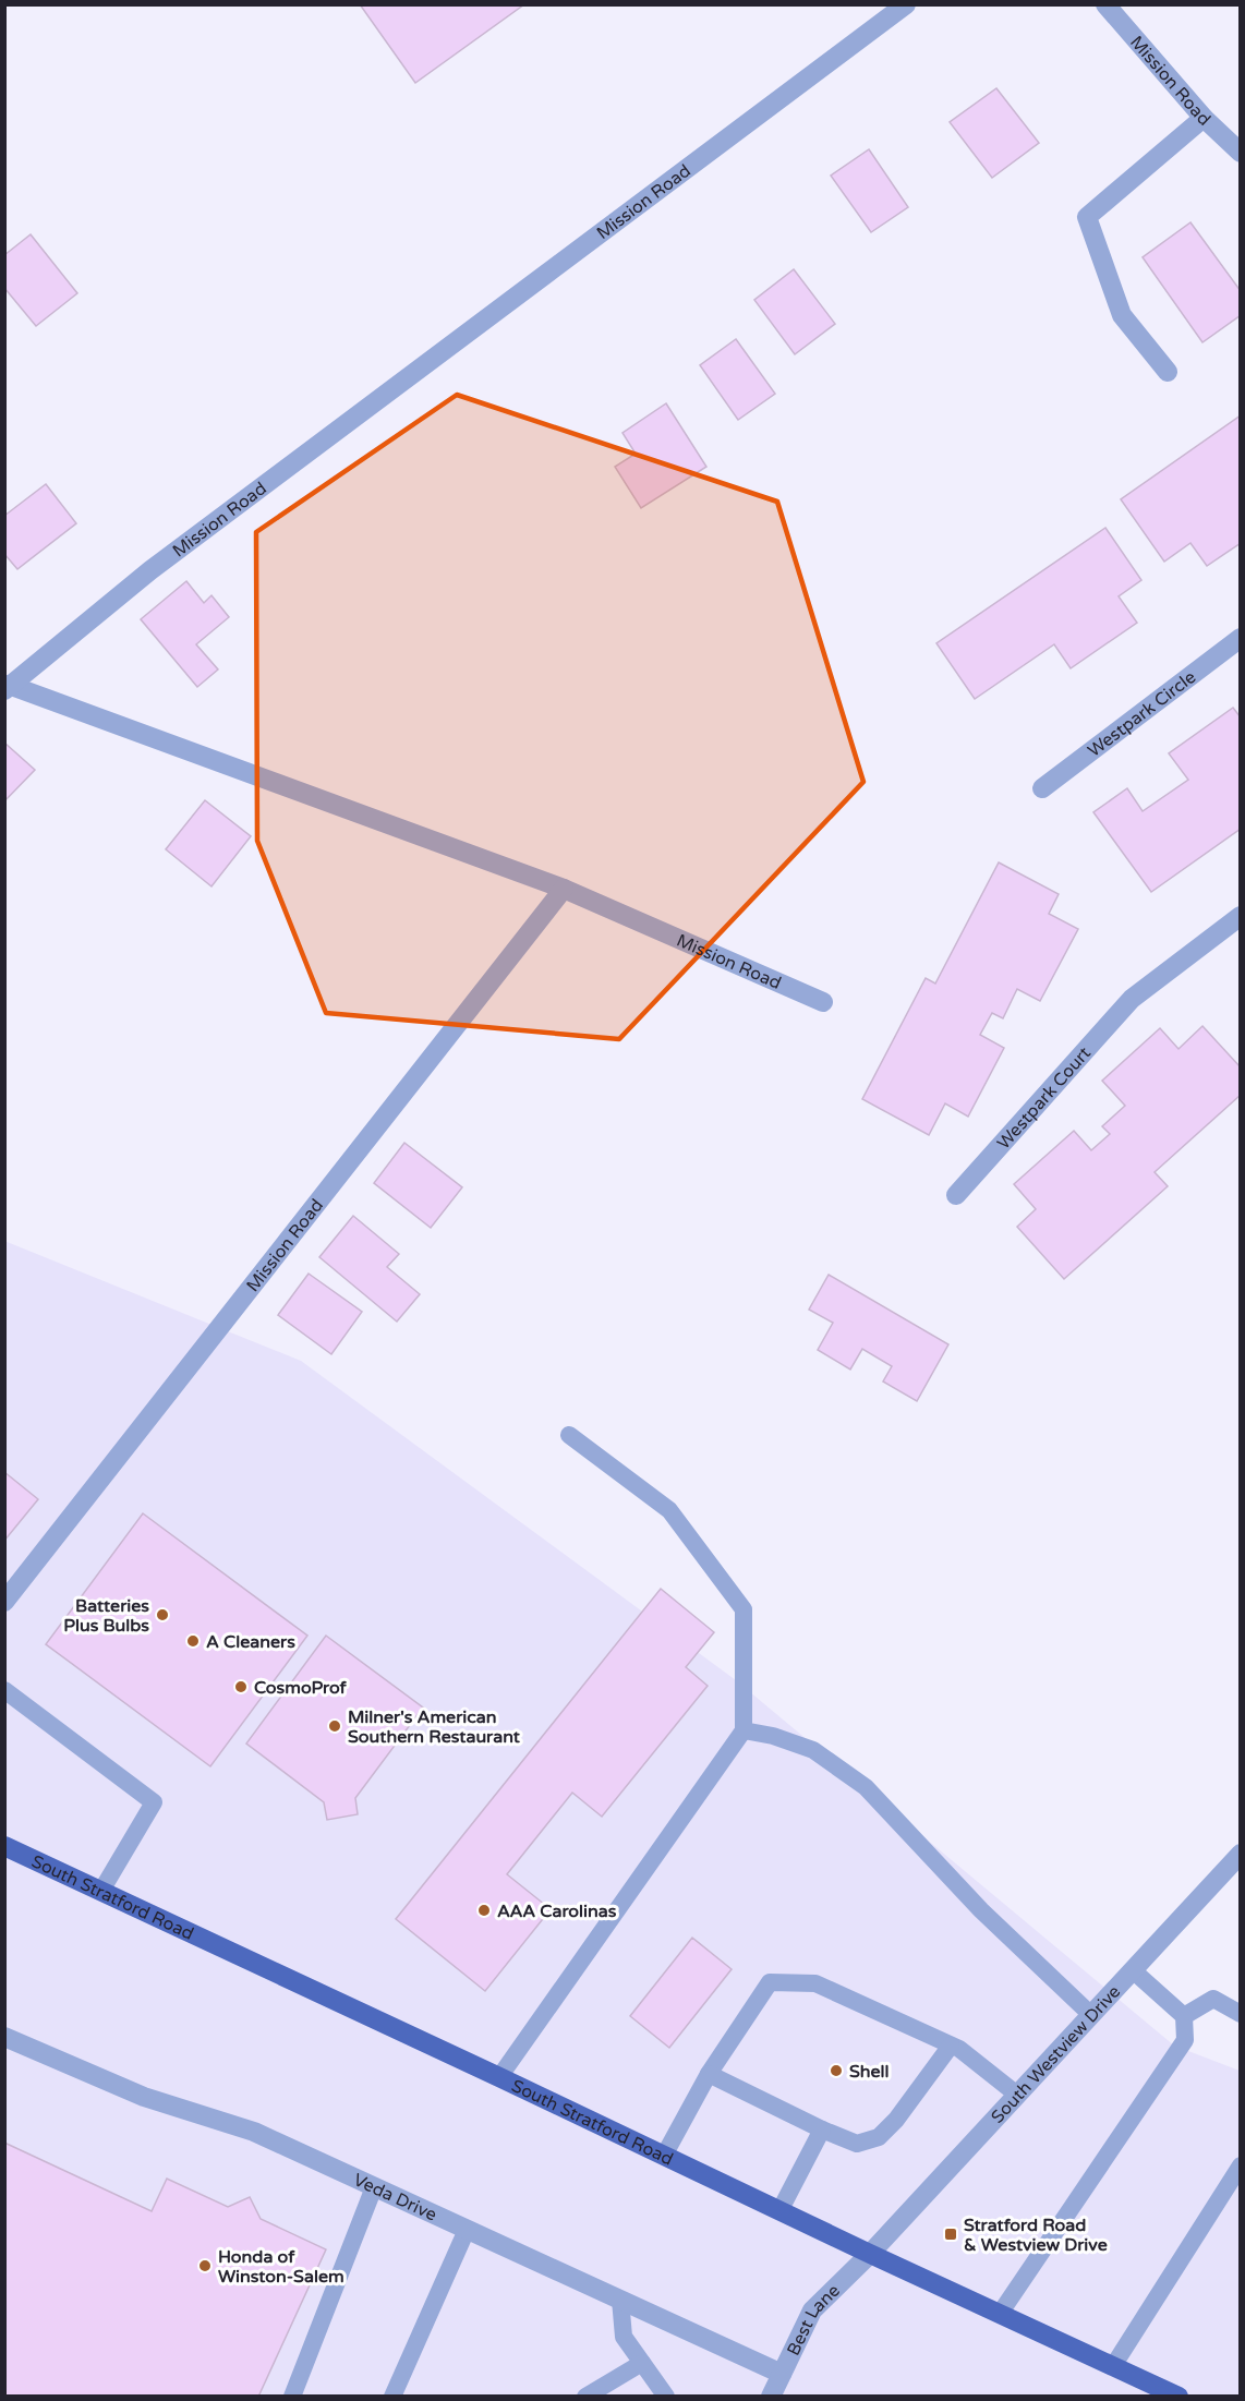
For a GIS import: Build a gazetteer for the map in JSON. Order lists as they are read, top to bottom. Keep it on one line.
{"streets":{"main road":["South Stratford Road"],"street":["Mission Road","Westpark Circle","Westpark Court","South Westview Drive","Veda Drive","Best Lane"]},"crossings":[["South Stratford Road","South Westview Drive"],["South Stratford Road","Best Lane"],["South Westview Drive","Best Lane"],["Veda Drive","Best Lane"]],"places":{"other":["Batteries Plus Bulbs","A Cleaners","CosmoProf","Milner's American Southern Restaurant","AAA Carolinas","Shell","Honda of Winston-Salem"],"transit":["Stratford Road & Westview Drive"]}}
